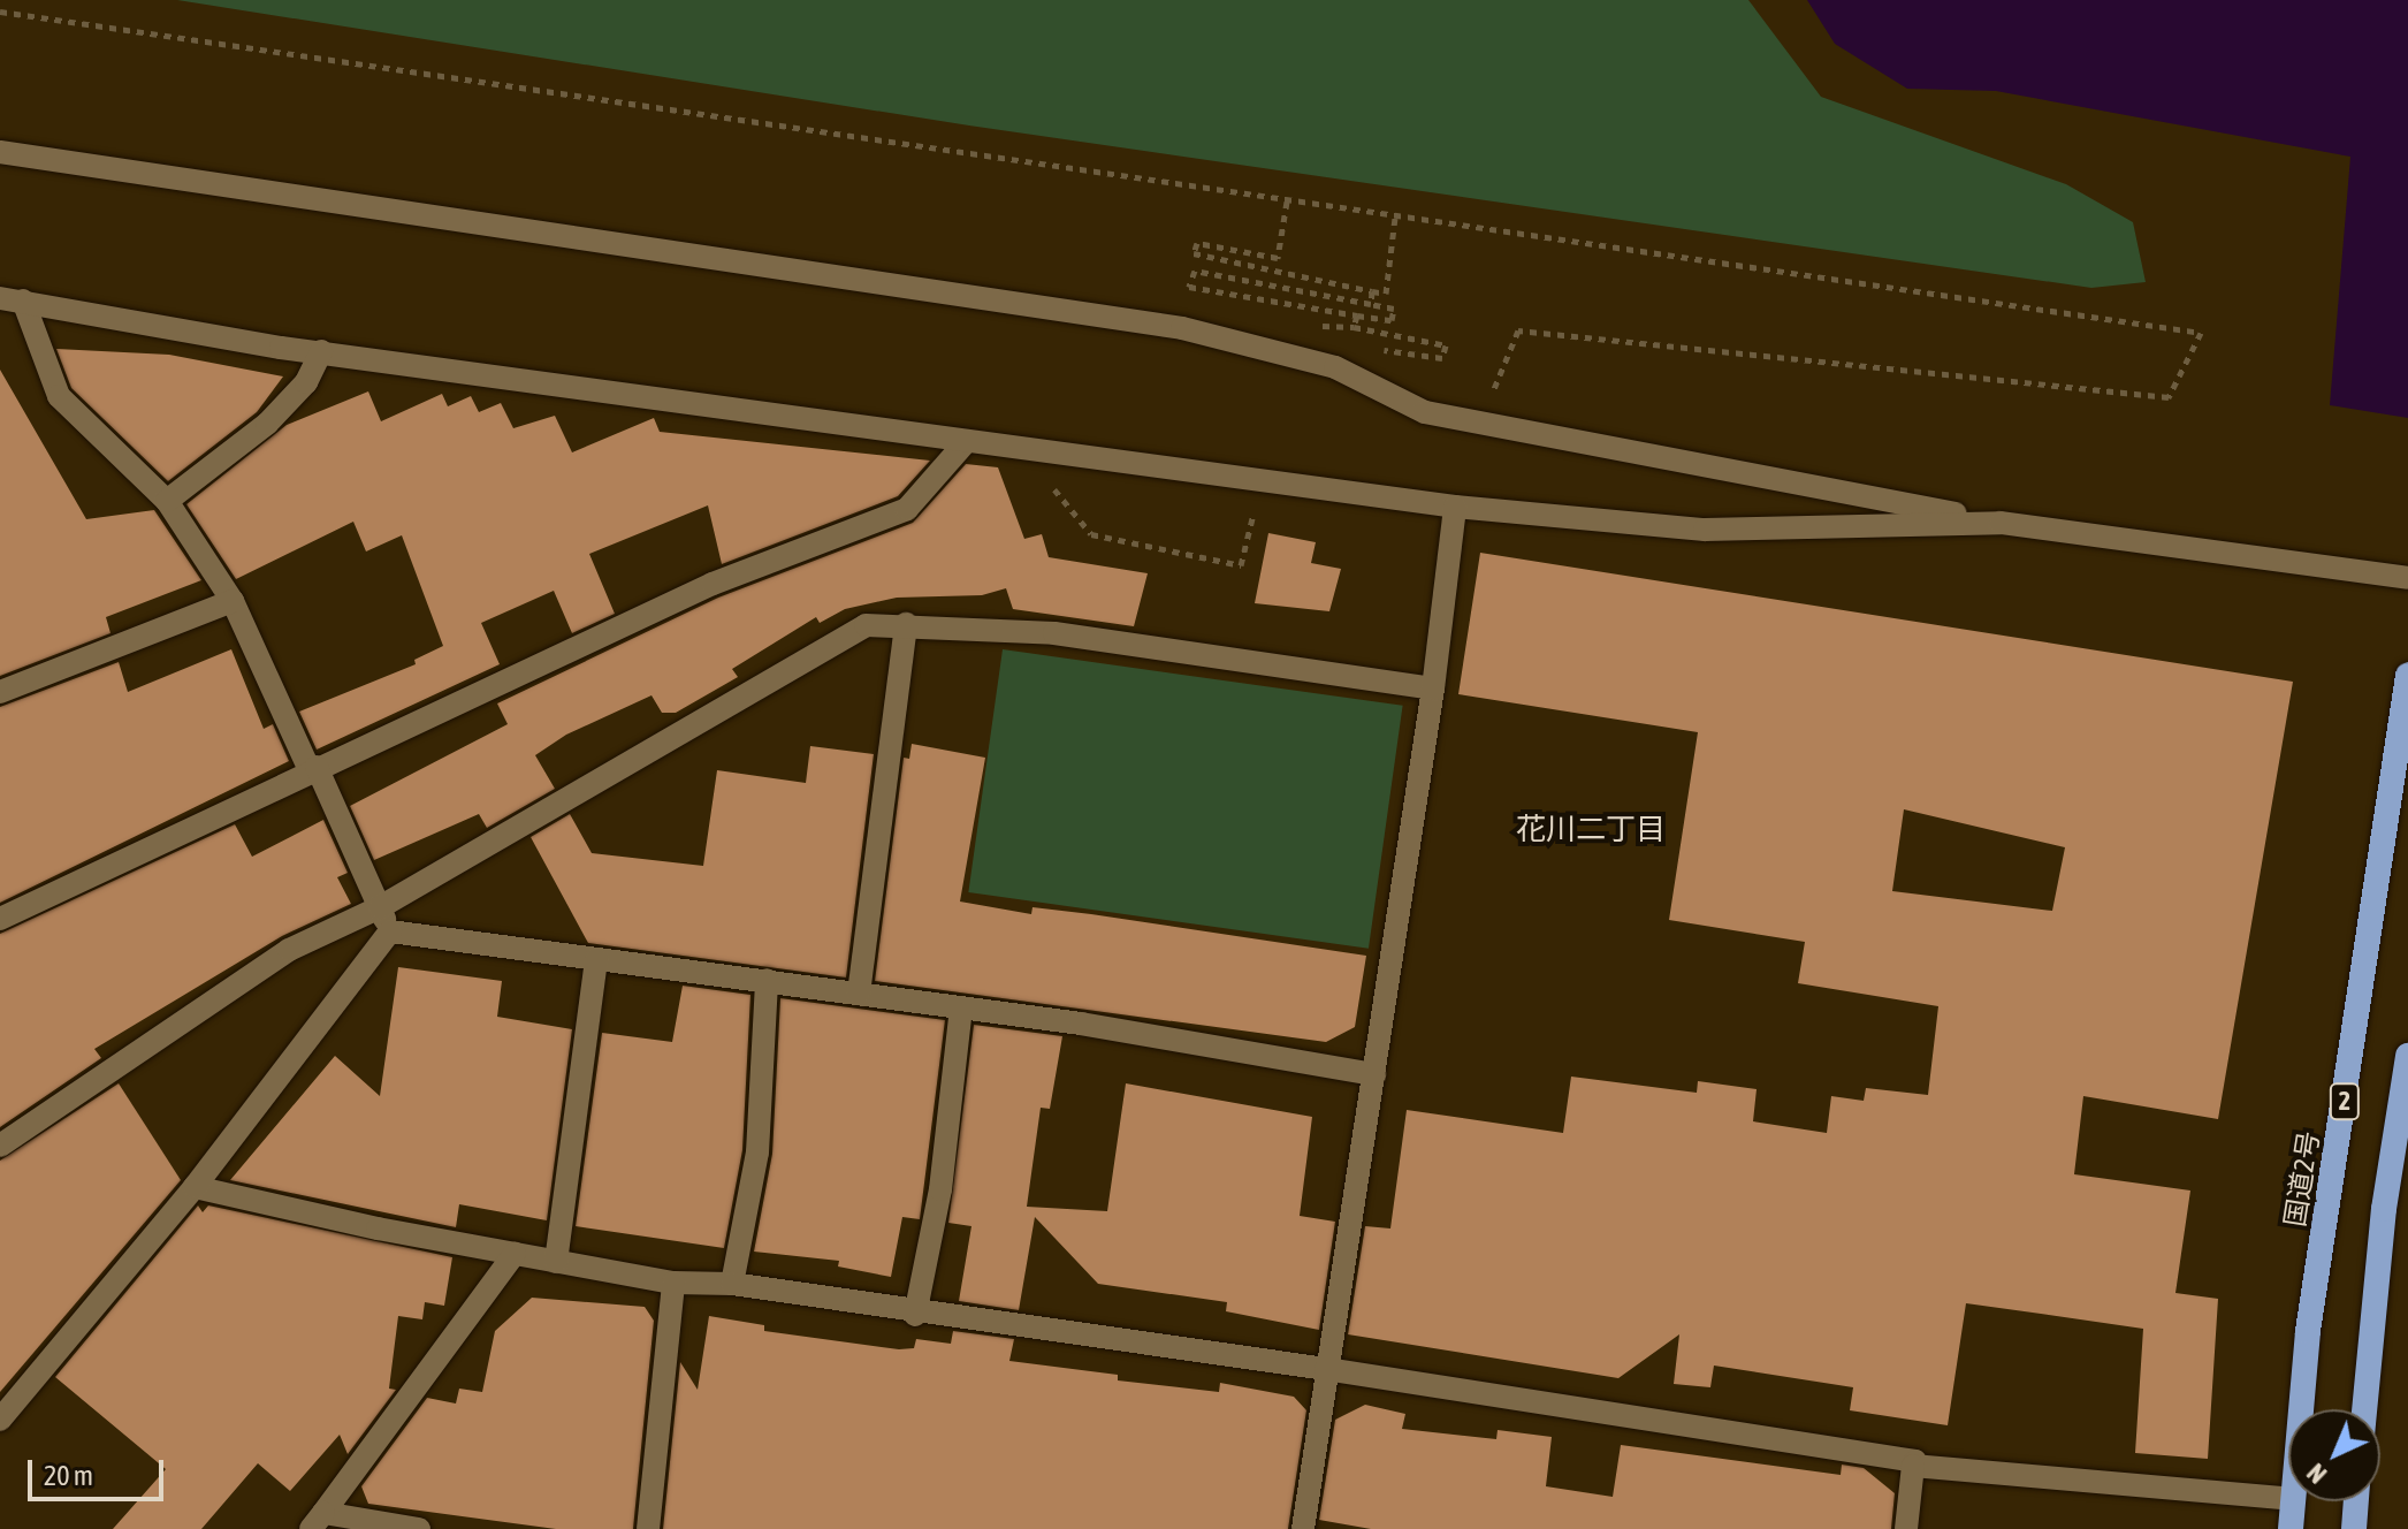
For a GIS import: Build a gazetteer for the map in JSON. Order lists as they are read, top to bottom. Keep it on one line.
{"streets":{"highway":["2","国道2号"]},"districts":["花川二丁目"],"scale_bar":"20 m","north":"bottom left"}
